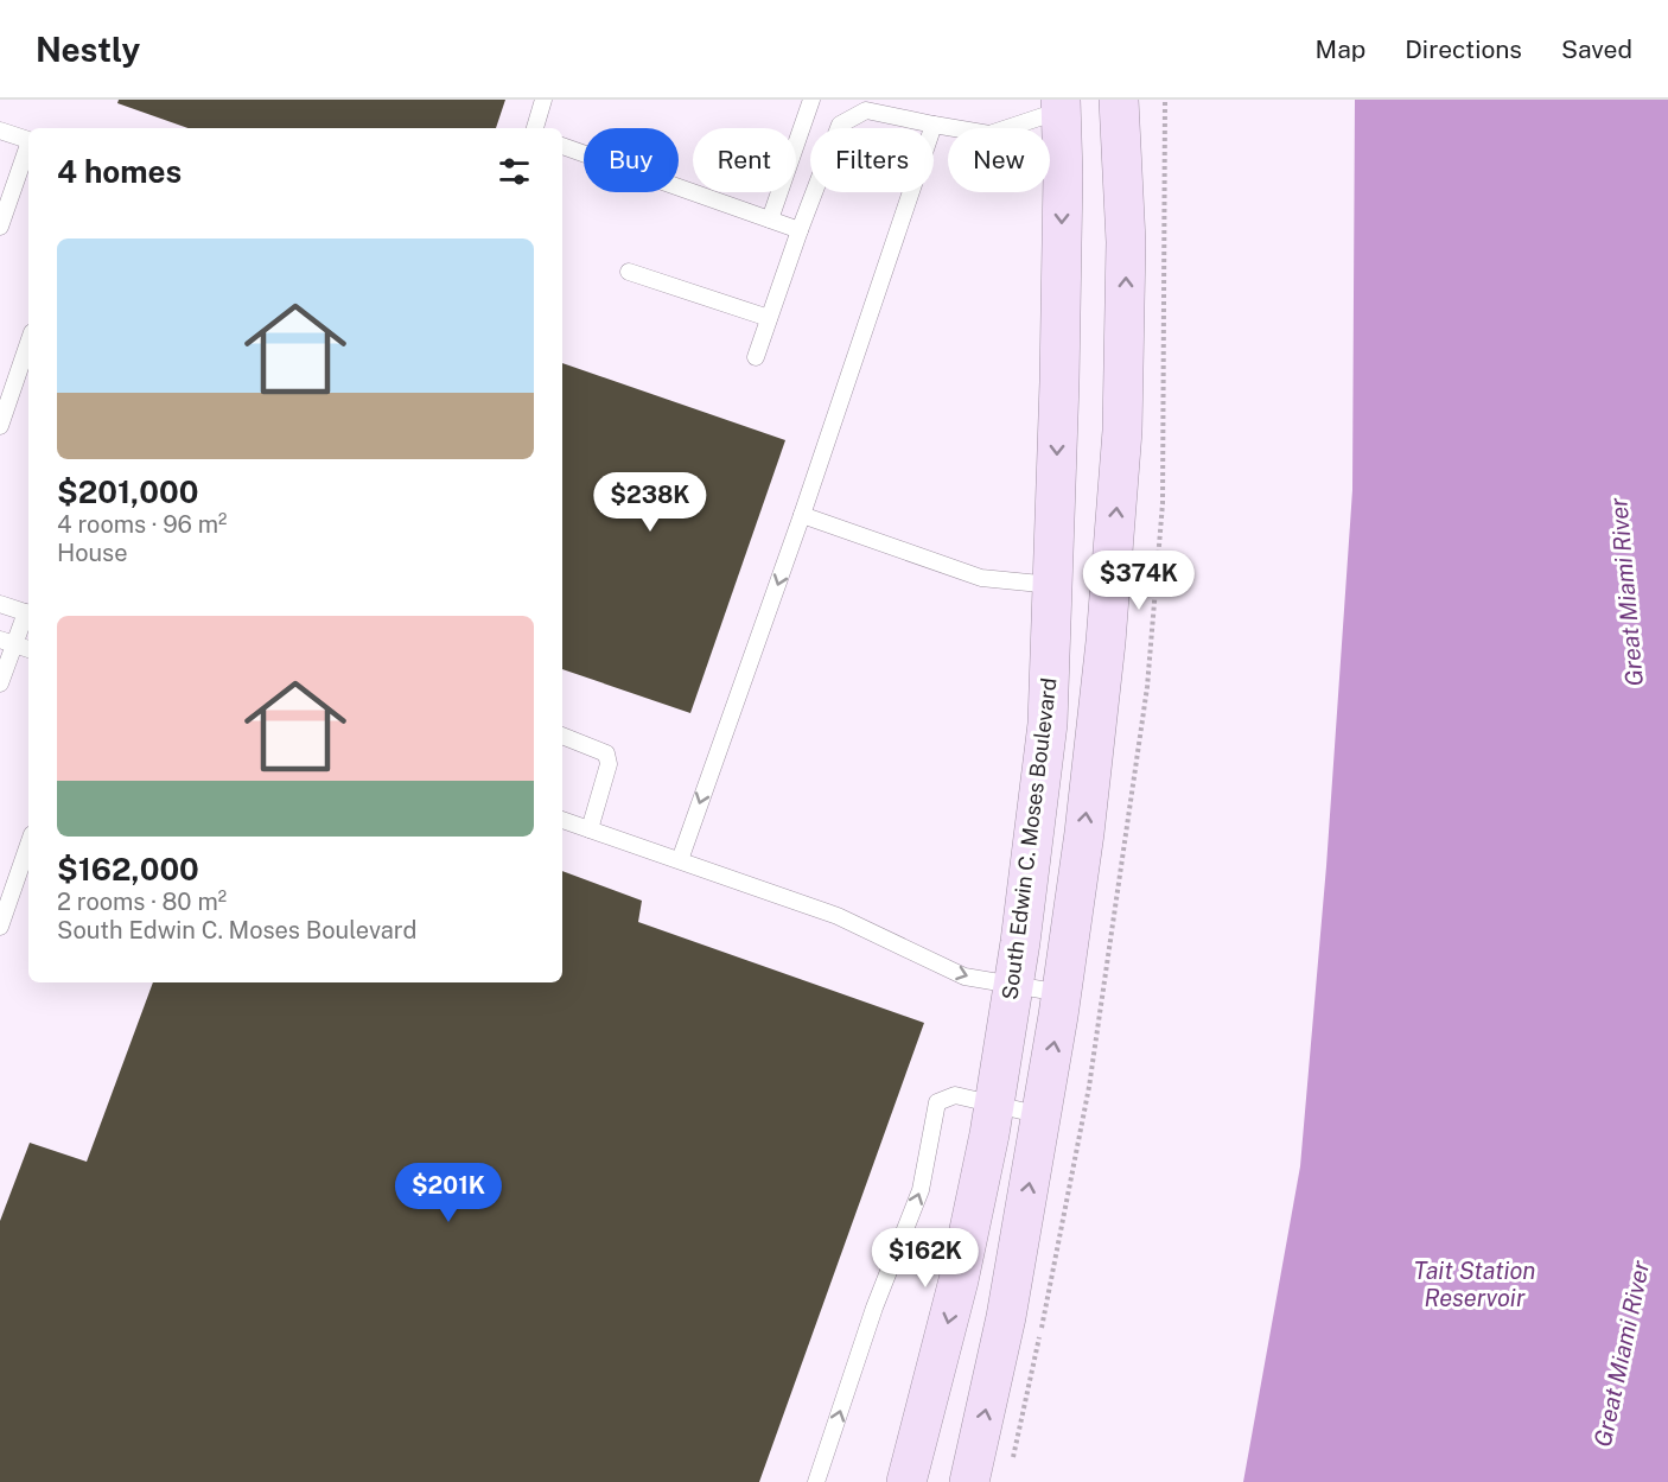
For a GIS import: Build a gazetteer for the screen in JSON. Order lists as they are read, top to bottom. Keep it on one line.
{"streets":{"main road":["South Edwin C. Moses Boulevard"]},"water":["Great Miami River","Tait Station Reservoir"],"page":{"header":"Nestly","nav":["Map","Directions","Saved"],"chip":["Buy","Rent","Filters","New"],"heading":"4 homes","list":[{"name":"$201,000","note":"4 rooms · 96 m² · House"},{"name":"$162,000","note":"2 rooms · 80 m² · South Edwin C. Moses Boulevard"}],"price":["$238K","$374K","$201K","$162K"]}}
